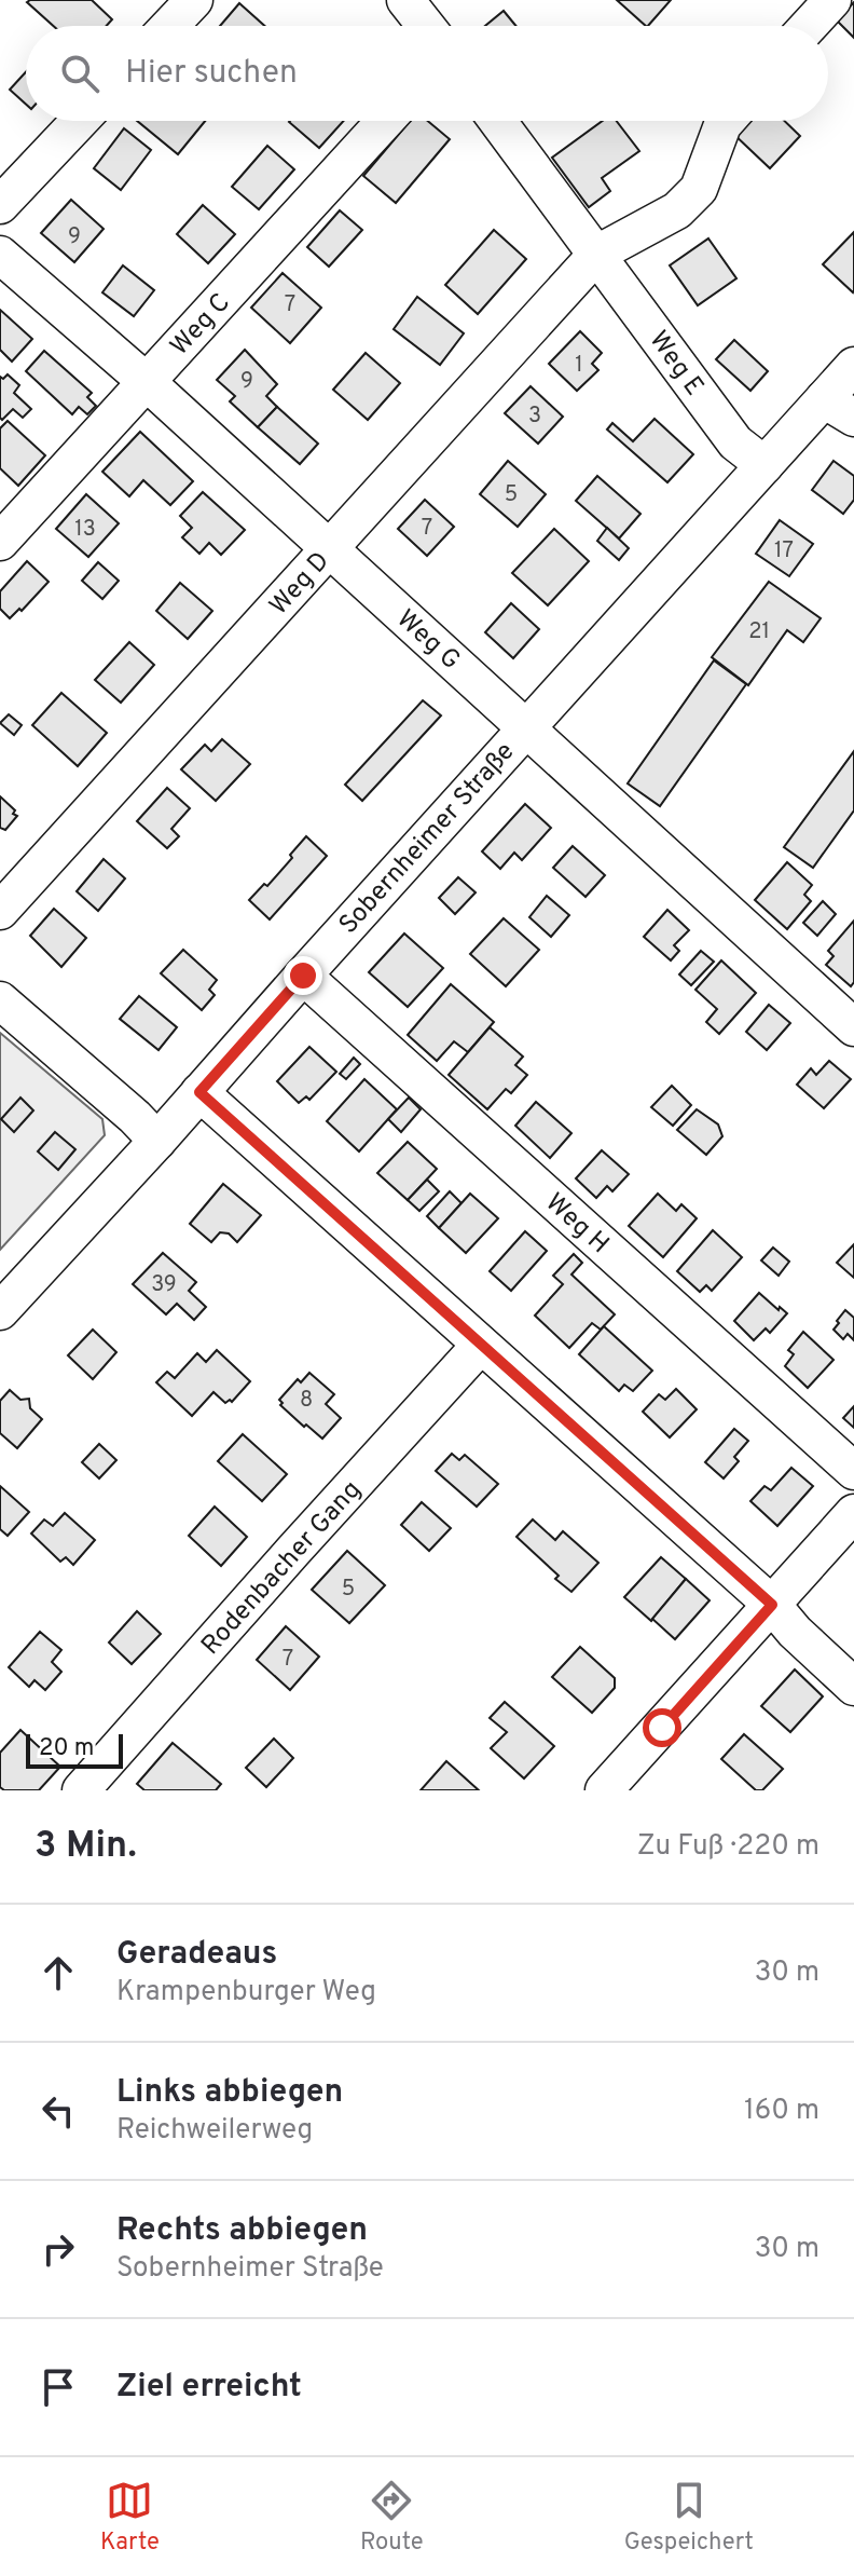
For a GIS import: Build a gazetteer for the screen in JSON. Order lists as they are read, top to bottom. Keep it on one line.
{"streets":{"street":["Weg C","Weg E","Weg D","Weg G","Sobernheimer Straße","Weg H","Rodenbacher Gang"]},"crossings":[["Weg C","Weg G"],["Weg E","Weg D"],["Weg E","Sobernheimer Straße"],["Weg D","Weg G"],["Weg G","Sobernheimer Straße"],["Sobernheimer Straße","Weg H"]],"house_numbers":["9","7","1","9","3","5","7","13","17","21","39","8","5","7"],"scale_bar":"20 m","page":{"search":"Hier suchen","scale":"20 m","heading":["3 Min.","Zu Fuß · 220 m"],"list":[["Geradeaus","Krampenburger Weg","30 m"],["Links abbiegen","Reichweilerweg","160 m"],["Rechts abbiegen","Sobernheimer Straße","30 m"],"Ziel erreicht"],"nav":["Karte","Route","Gespeichert"]}}
